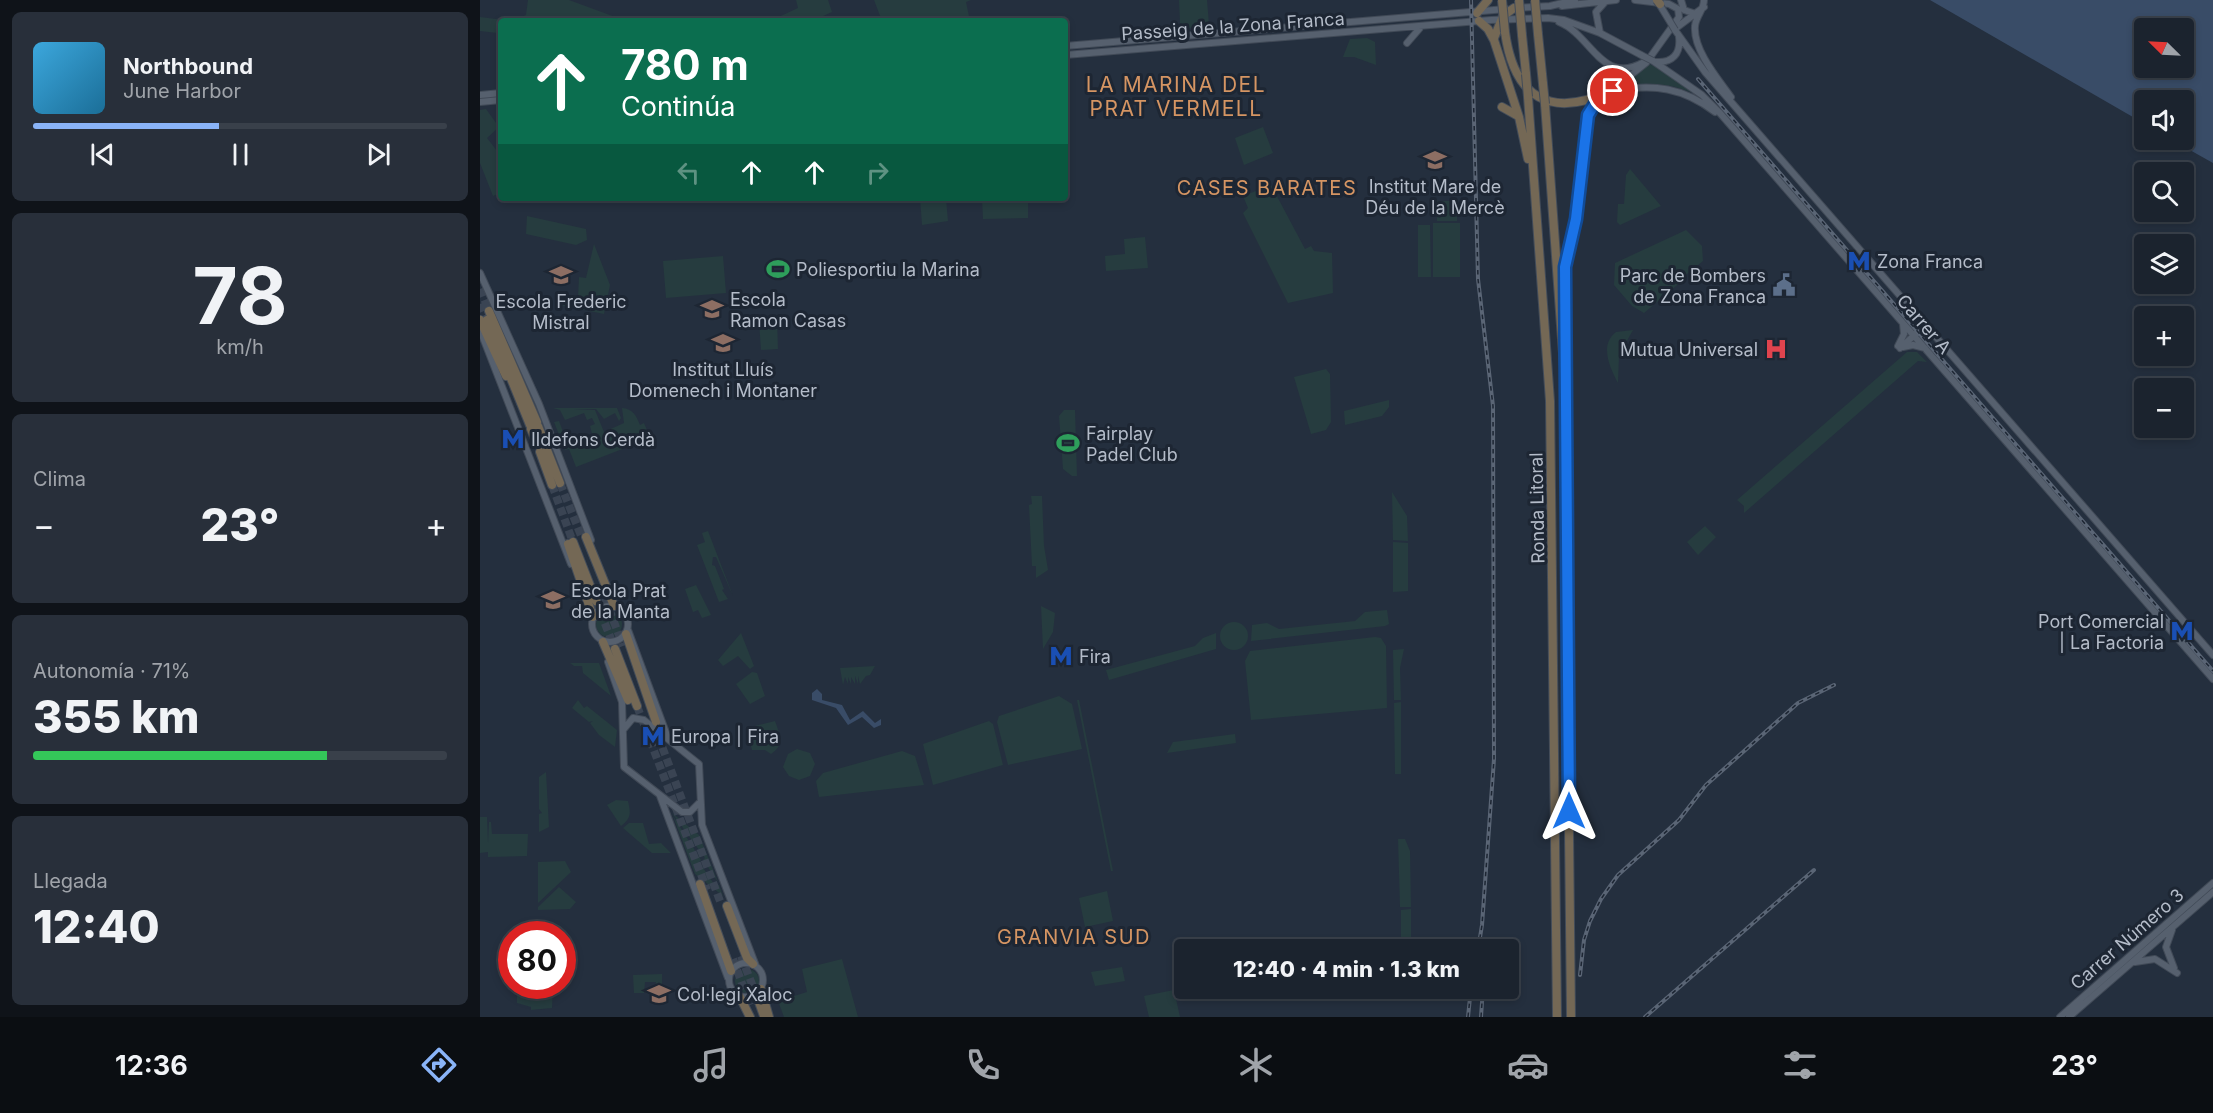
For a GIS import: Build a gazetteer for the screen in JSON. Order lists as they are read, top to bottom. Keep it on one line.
{"streets":{"highway":["Ronda Litoral"],"main road":["Passeig de la Zona Franca","Carrer A","Carrer Número 3"]},"crossings":[["Passeig de la Zona Franca","Carrer A"]],"districts":["LA MARINA DEL PRAT VERMELL","CASES BARATES","GRANVIA SUD"],"places":{"school or university":["Institut Mare de Déu de la Mercè","Escola Frederic Mistral","Escola Ramon Casas","Institut Lluís Domenech i Montaner","Escola Prat de la Manta","Col·legi Xaloc"],"metro station":["Zona Franca","Ildefons Cerdà","Port Comercial | La Factoria","Fira","Europa | Fira"],"sports":["Poliesportiu la Marina","Fairplay Padel Club"],"public building":["Parc de Bombers de Zona Franca"],"hospital":["Mutua Universal"]},"north":"top left","page":{"map_buttons":["+","−"],"turn":["780 m","Continúa"],"song":["Northbound","June Harbor"],"tile":[["78","km/h"],"Clima",["Autonomía · 71%","355 km"],["Llegada","12:40"]],"heat":["−","23°","+"],"limit":"80","trip":"12:40 · 4 min · 1.3 km","tabs":["12:36","23°"]}}
